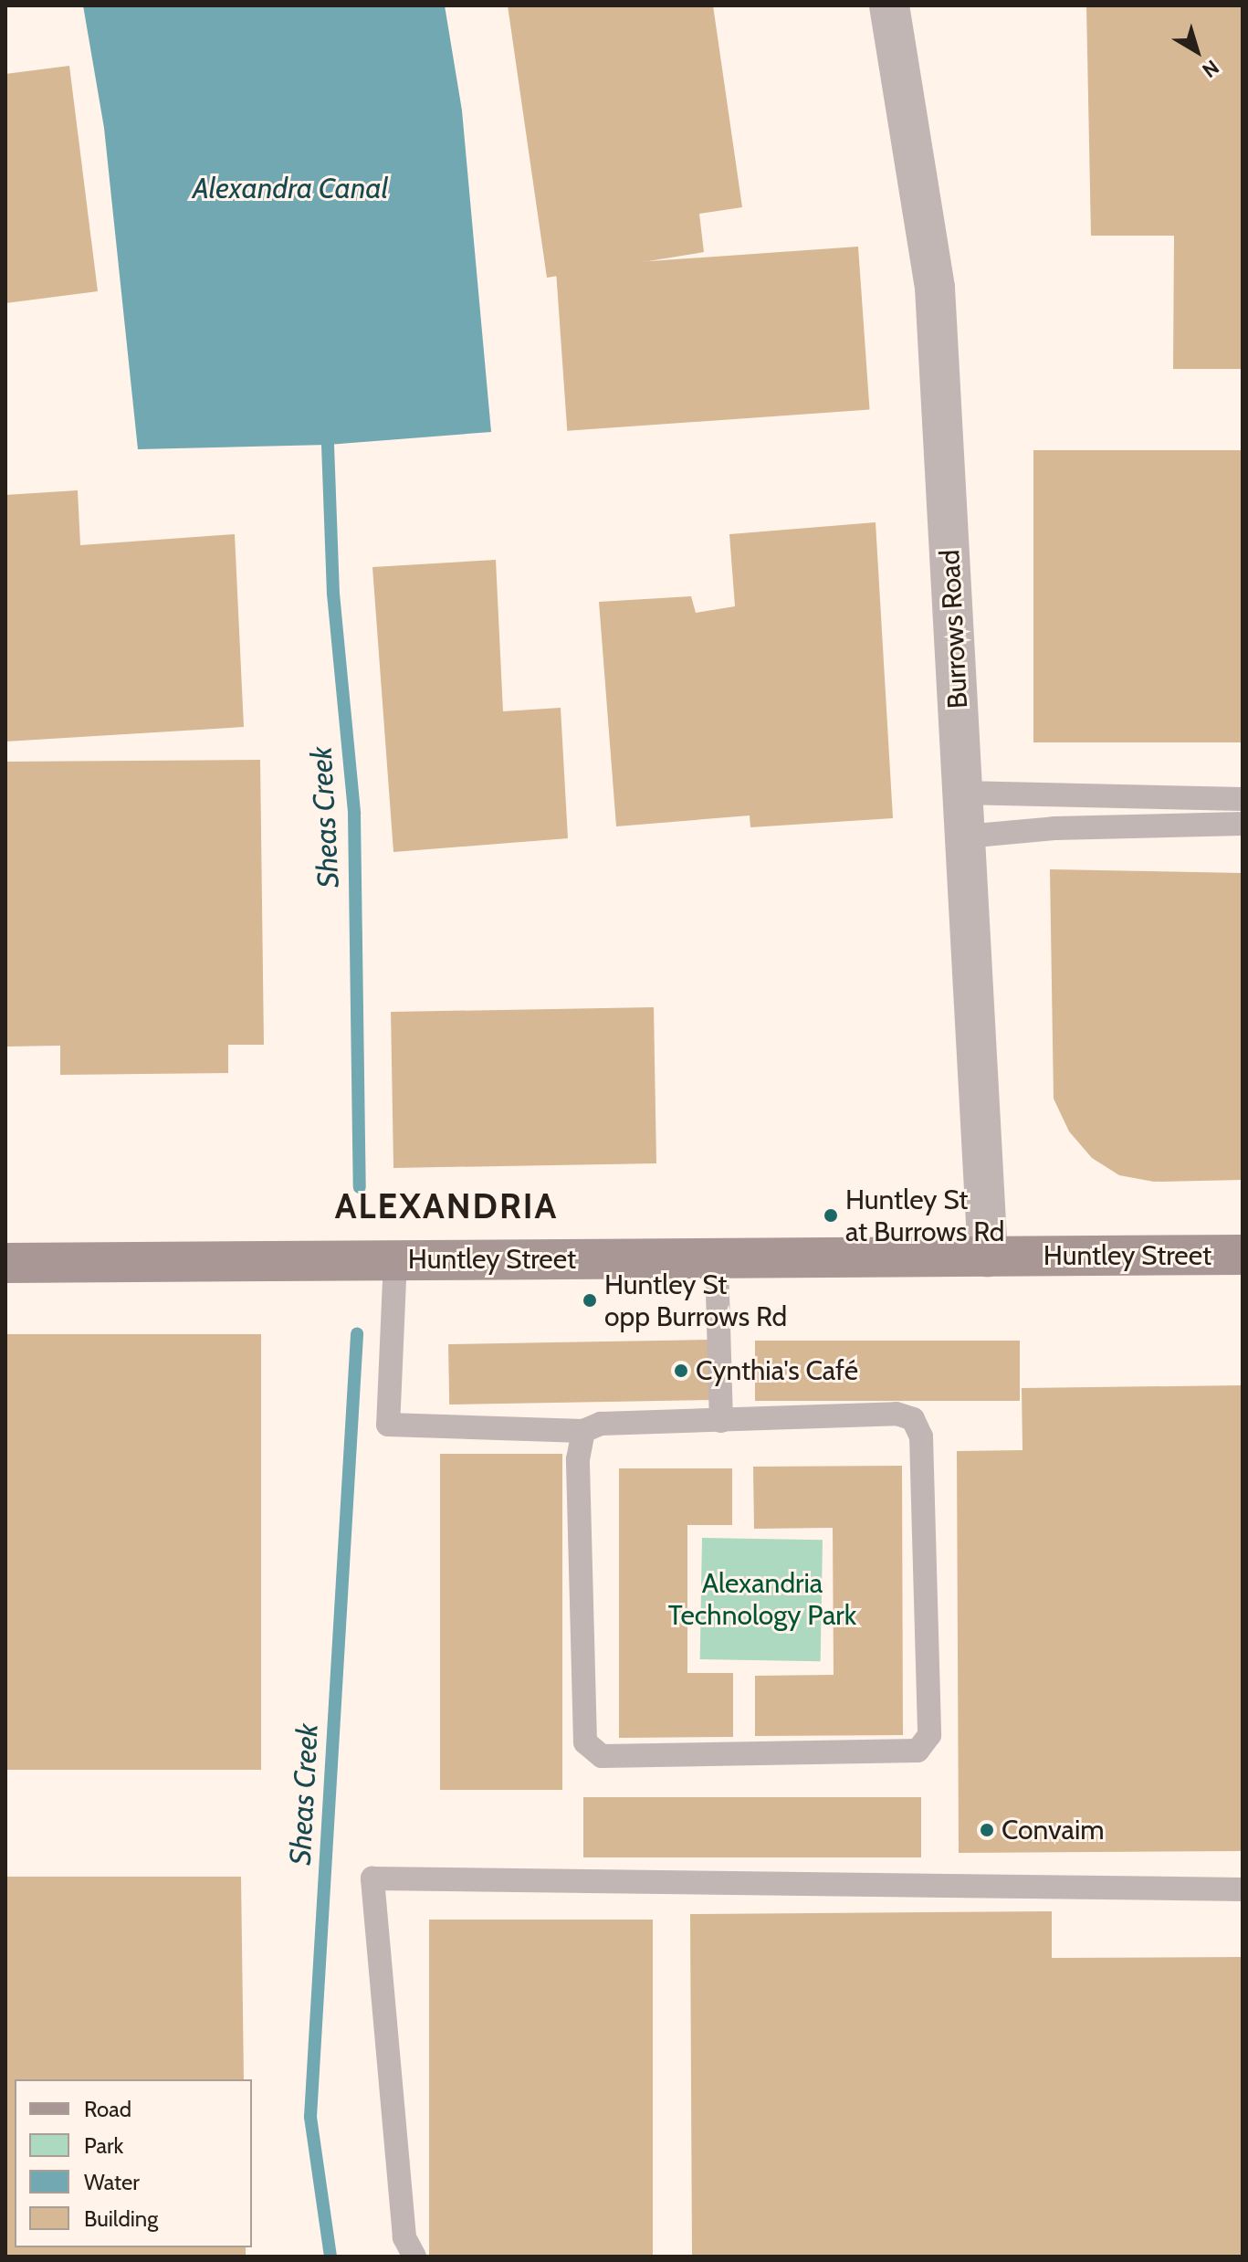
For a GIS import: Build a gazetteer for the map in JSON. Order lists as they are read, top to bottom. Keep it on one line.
{"streets":{"main road":["Huntley Street"],"street":["Burrows Road"]},"crossings":[["Burrows Road","Huntley Street"]],"districts":["ALEXANDRIA"],"water":["Alexandra Canal","Sheas Creek"],"parks":["Alexandria Technology Park"],"places":["Huntley St at Burrows Rd","Huntley St opp Burrows Rd","Cynthia's Café","Convaim"],"legend":["Road","Park","Water","Building"],"north":"bottom right"}
